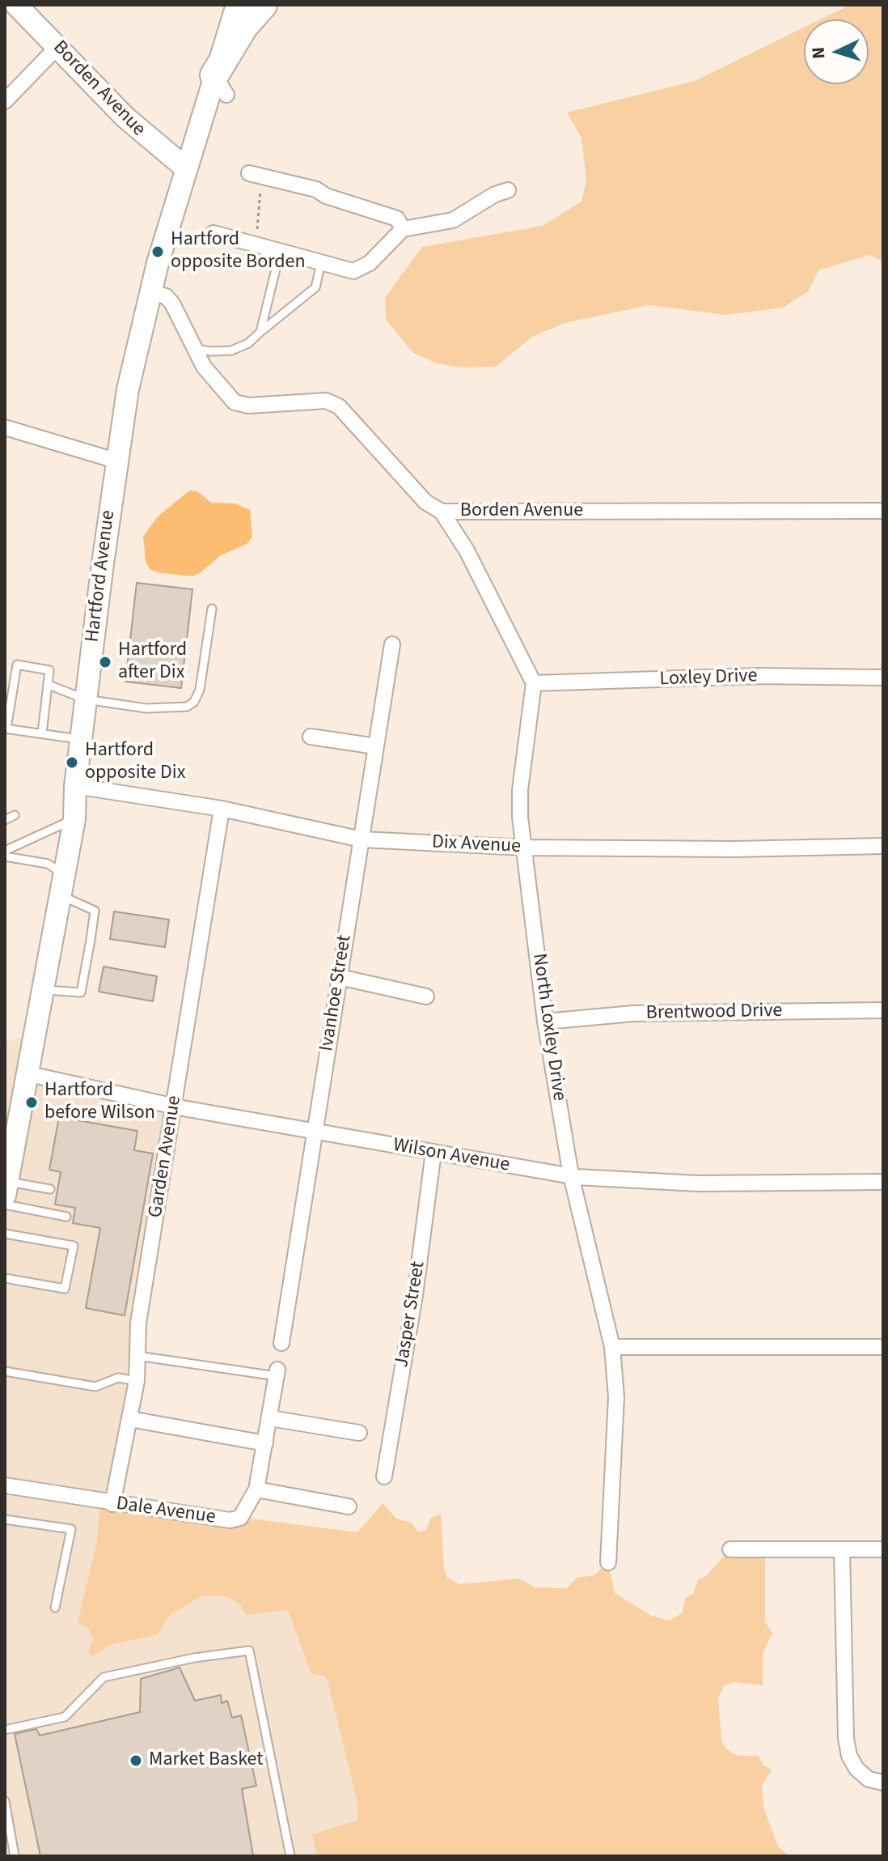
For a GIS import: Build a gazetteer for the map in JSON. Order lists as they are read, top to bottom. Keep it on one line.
{"streets":{"main road":["Borden Avenue","Hartford Avenue"],"street":["Loxley Drive","Dix Avenue","Ivanhoe Street","Brentwood Drive","North Loxley Drive","Wilson Avenue","Garden Avenue","Jasper Street","Dale Avenue"]},"crossings":[["Borden Avenue","Hartford Avenue"],["Hartford Avenue","Dix Avenue"],["Hartford Avenue","Wilson Avenue"],["Loxley Drive","North Loxley Drive"],["Dix Avenue","Ivanhoe Street"],["Dix Avenue","North Loxley Drive"],["Dix Avenue","Garden Avenue"],["Ivanhoe Street","Wilson Avenue"],["Brentwood Drive","North Loxley Drive"],["North Loxley Drive","Wilson Avenue"],["Wilson Avenue","Garden Avenue"],["Wilson Avenue","Jasper Street"],["Garden Avenue","Dale Avenue"]],"places":["Hartford opposite Borden","Hartford after Dix","Hartford opposite Dix","Hartford before Wilson","Market Basket"],"north":"left"}
